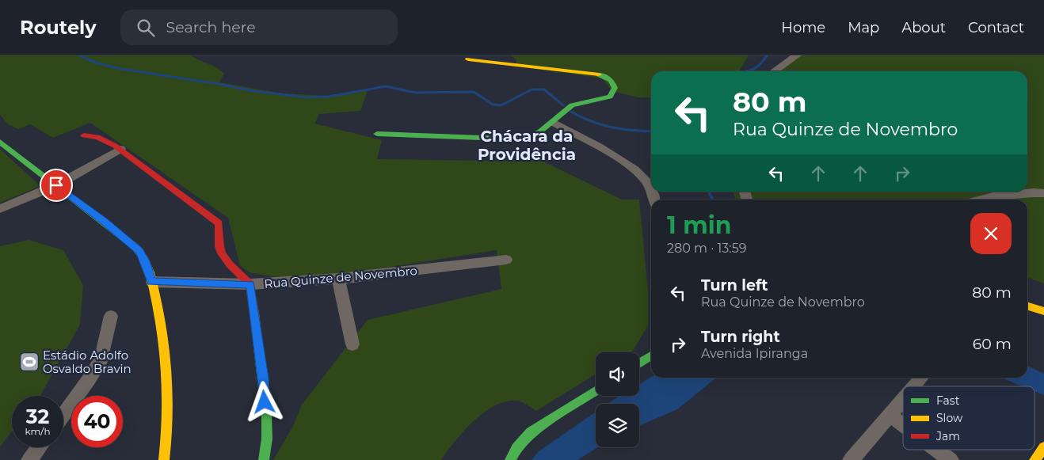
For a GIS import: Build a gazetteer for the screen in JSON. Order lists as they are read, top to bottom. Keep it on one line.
{"streets":{"street":["Rua Quinze de Novembro"]},"districts":["Chácara da Providência"],"places":{"sports":["Estádio Adolfo Osvaldo Bravin"]},"legend":["Fast","Slow","Jam"],"page":{"header":"Routely","search":"Search here","nav":["Home","Map","About","Contact"],"turn":["80 m","Rua Quinze de Novembro"],"heading":["1 min","280 m · 13:59"],"list":[{"name":"Turn left","note":"Rua Quinze de Novembro","value":"80 m"},{"name":"Turn right","note":"Avenida Ipiranga","value":"60 m"}],"speed":"32 km/h","limit":"40"}}
